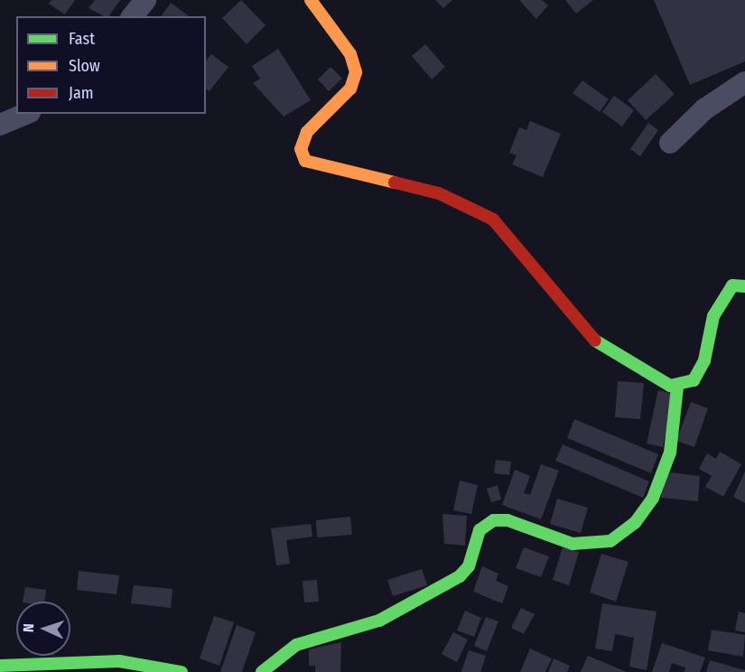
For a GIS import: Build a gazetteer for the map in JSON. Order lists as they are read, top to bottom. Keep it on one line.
{"legend":["Fast","Slow","Jam"],"north":"left"}
